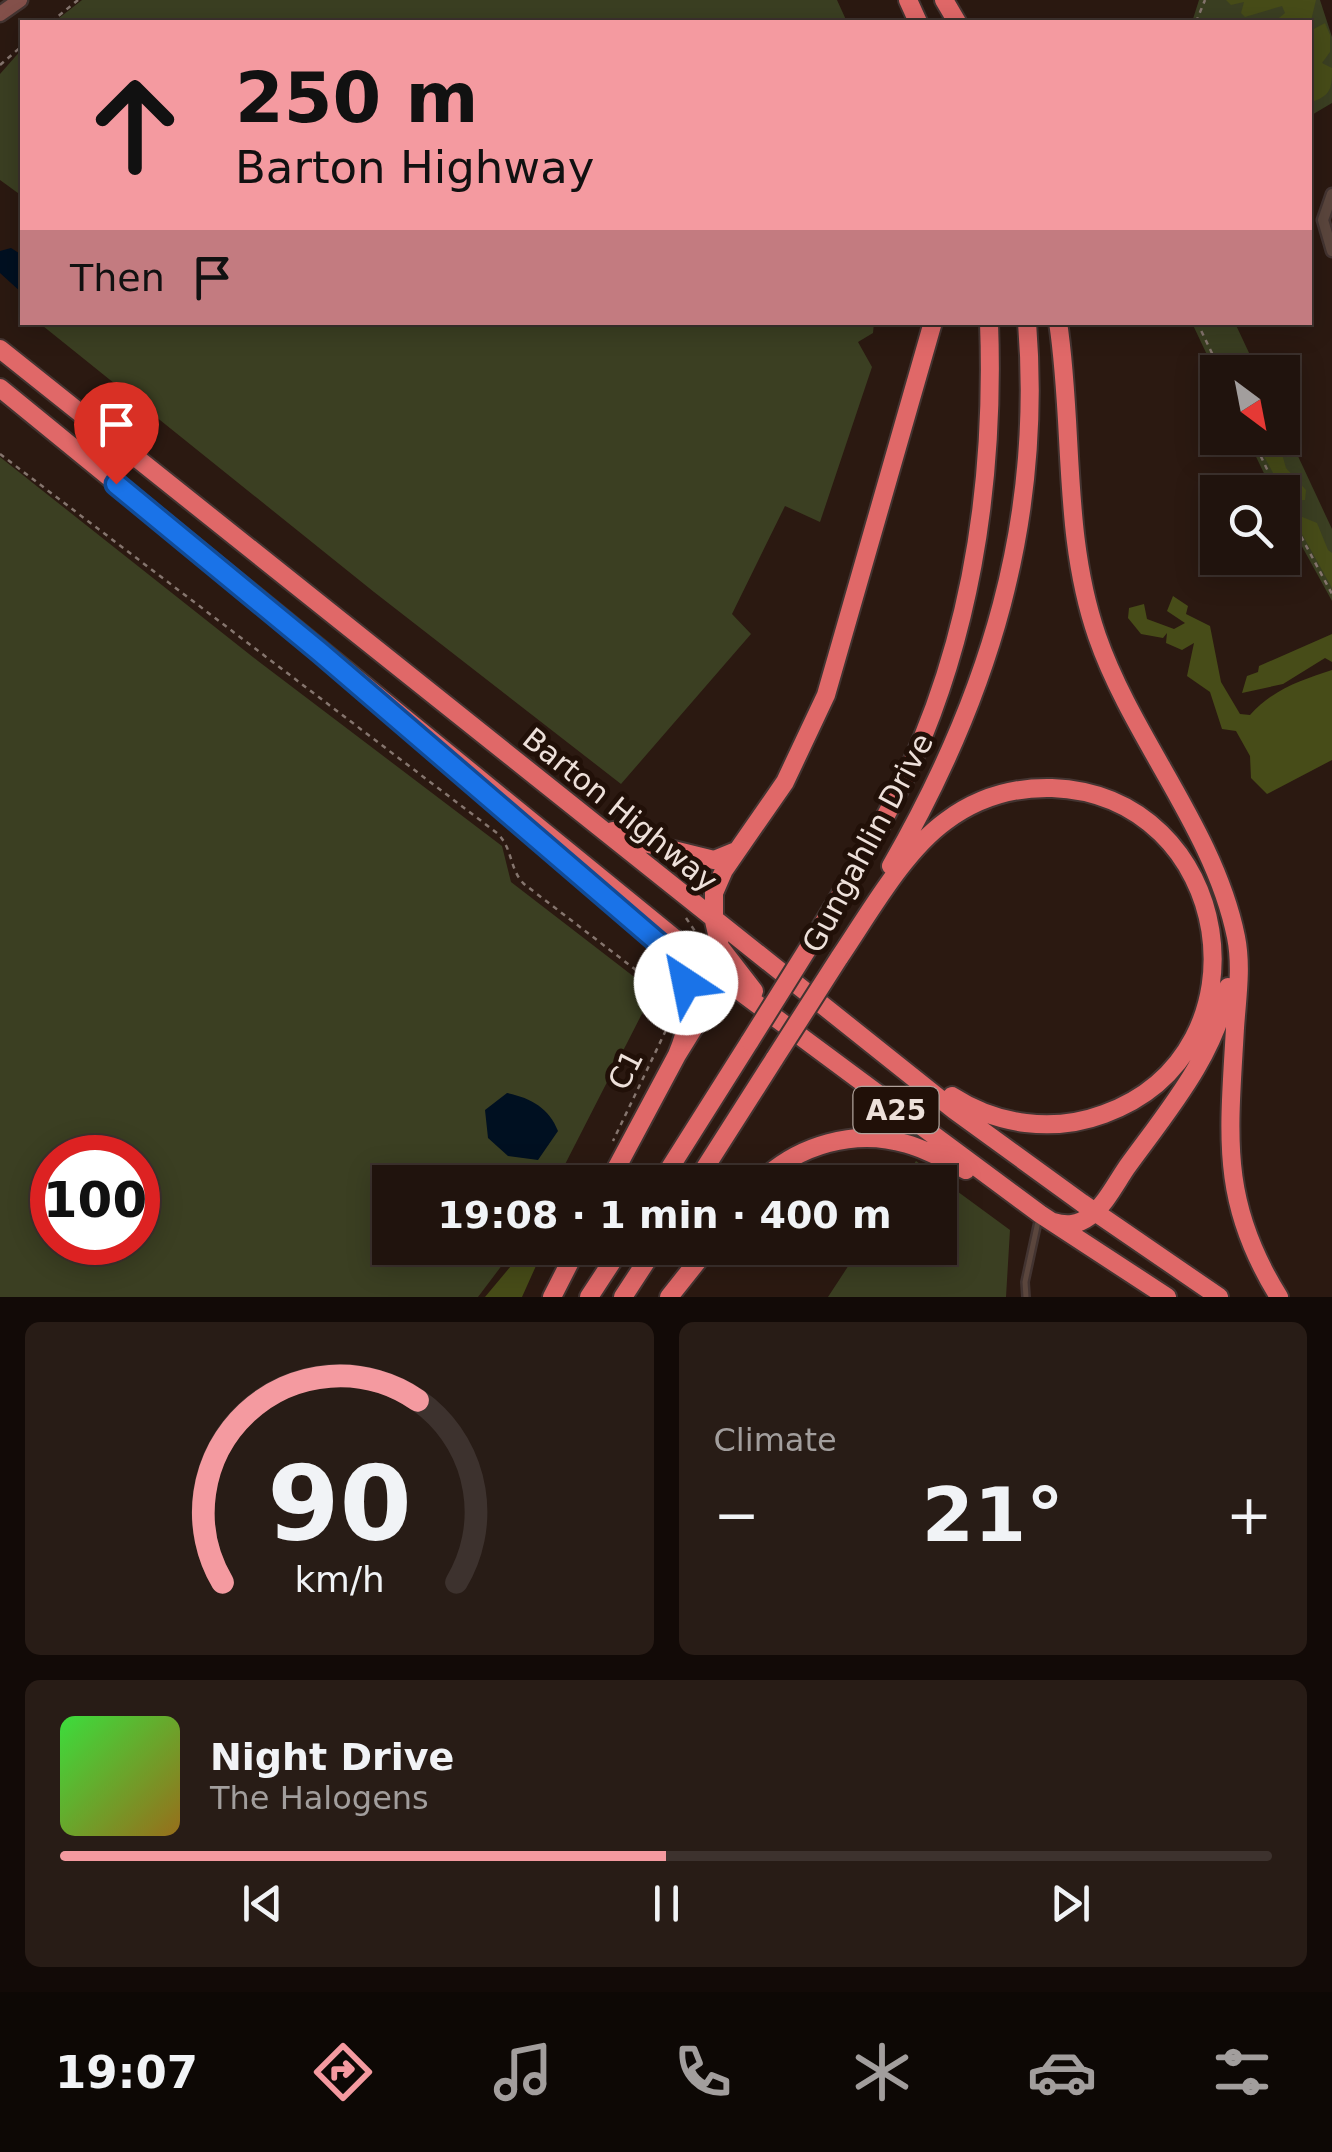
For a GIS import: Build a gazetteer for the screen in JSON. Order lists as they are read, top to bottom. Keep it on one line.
{"streets":{"highway":["Barton Highway","Gungahlin Drive","A25"],"path":["C1"]},"north":"bottom right","page":{"turn":["250 m","Barton Highway"],"then":"Then","limit":"100","trip":"19:08 · 1 min · 400 m","tile":"Climate","heat":["−","21°","+"],"song":["Night Drive","The Halogens"],"tabs":"19:07","gauge":["90","km/h"]}}
